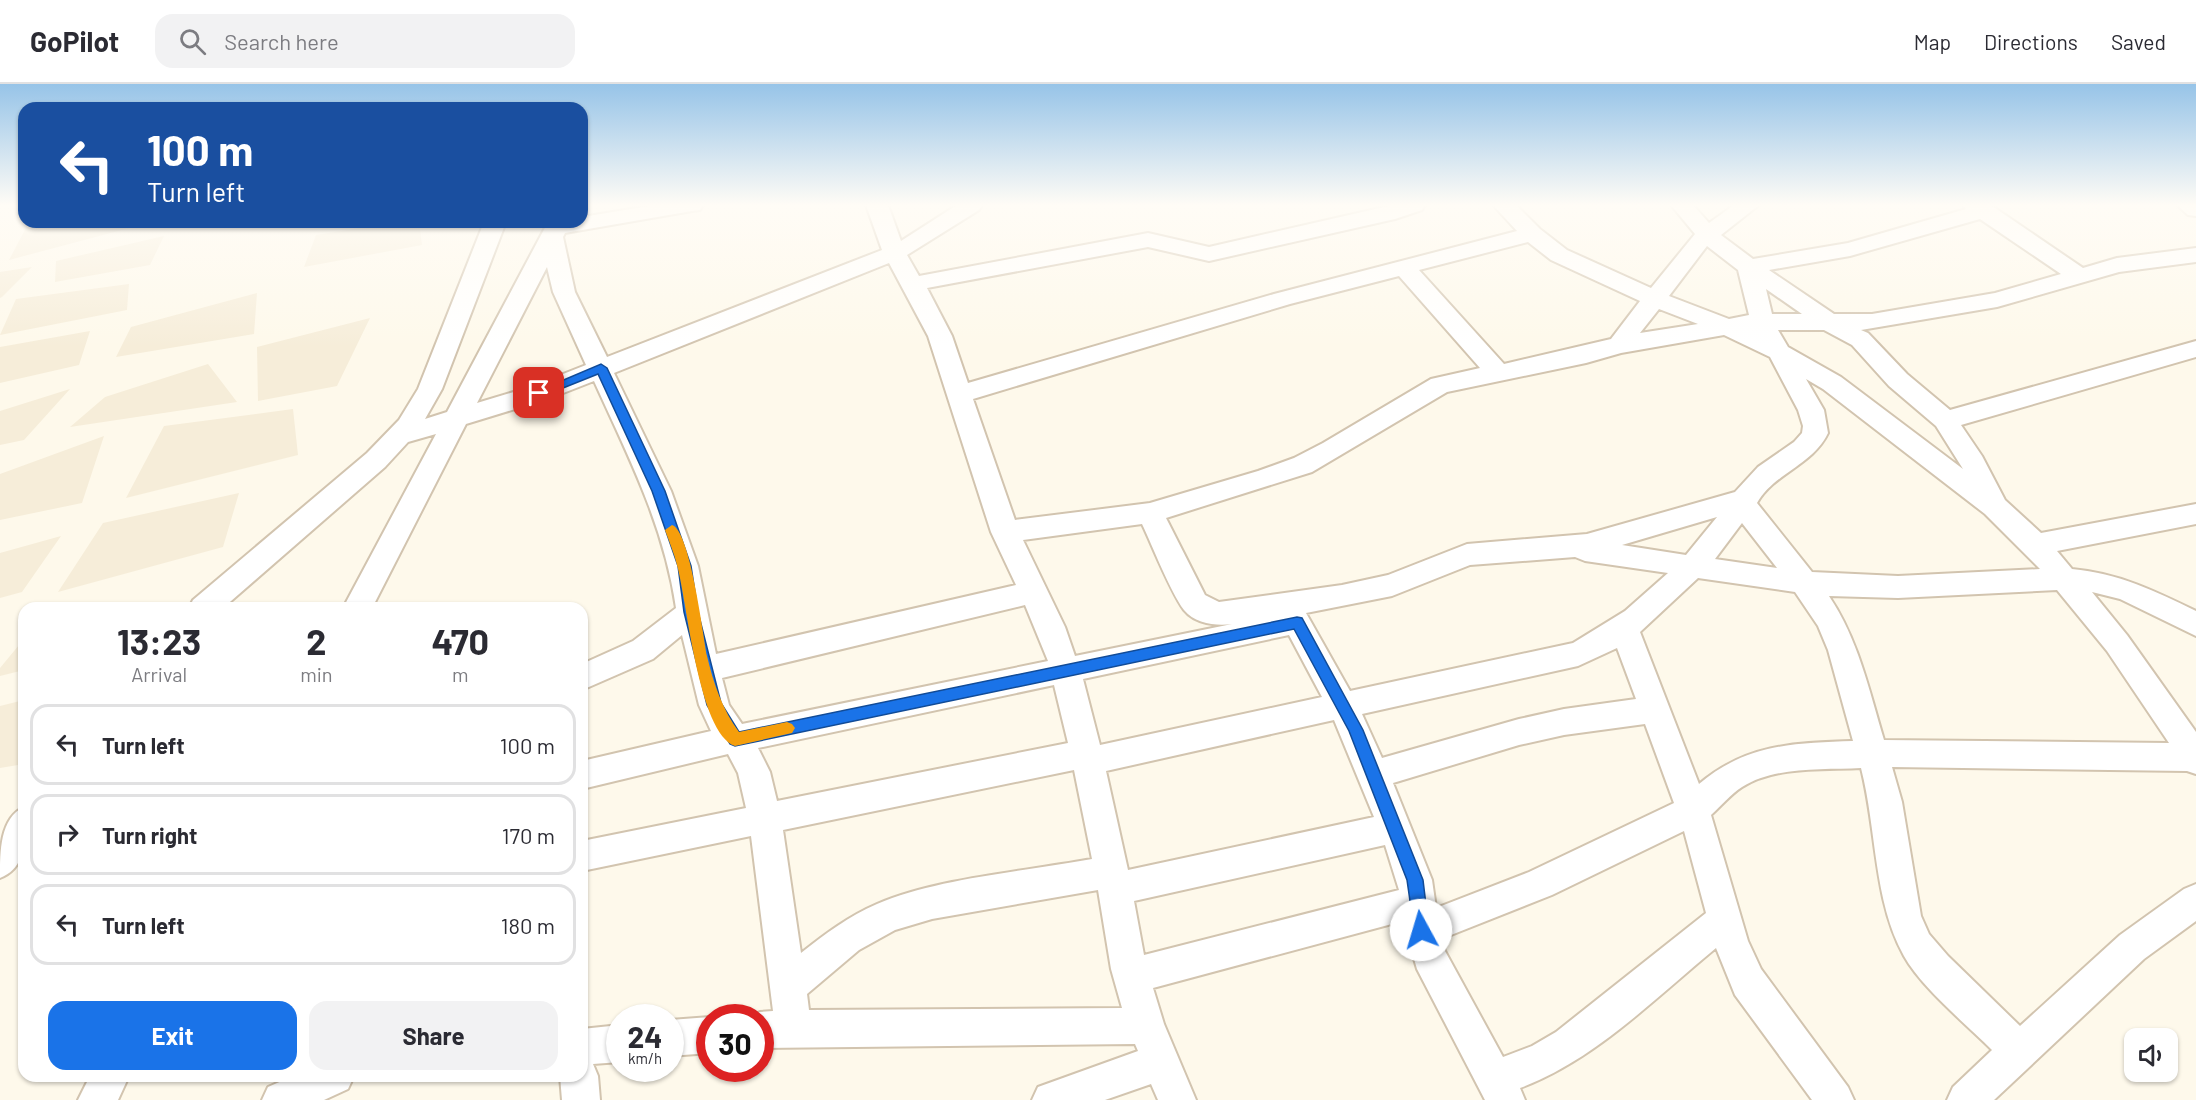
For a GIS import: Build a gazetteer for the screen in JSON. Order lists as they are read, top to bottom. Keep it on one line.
{"page":{"header":"GoPilot","search":"Search here","nav":["Map","Directions","Saved"],"turn":["100 m","Turn left"],"eta":["13:23","Arrival","2","min","470","m"],"list":[{"name":"Turn left","value":"100 m"},{"name":"Turn right","value":"170 m"},{"name":"Turn left","value":"180 m"}],"buttons":["Exit","Share"],"speed":"24 km/h","limit":"30"}}
